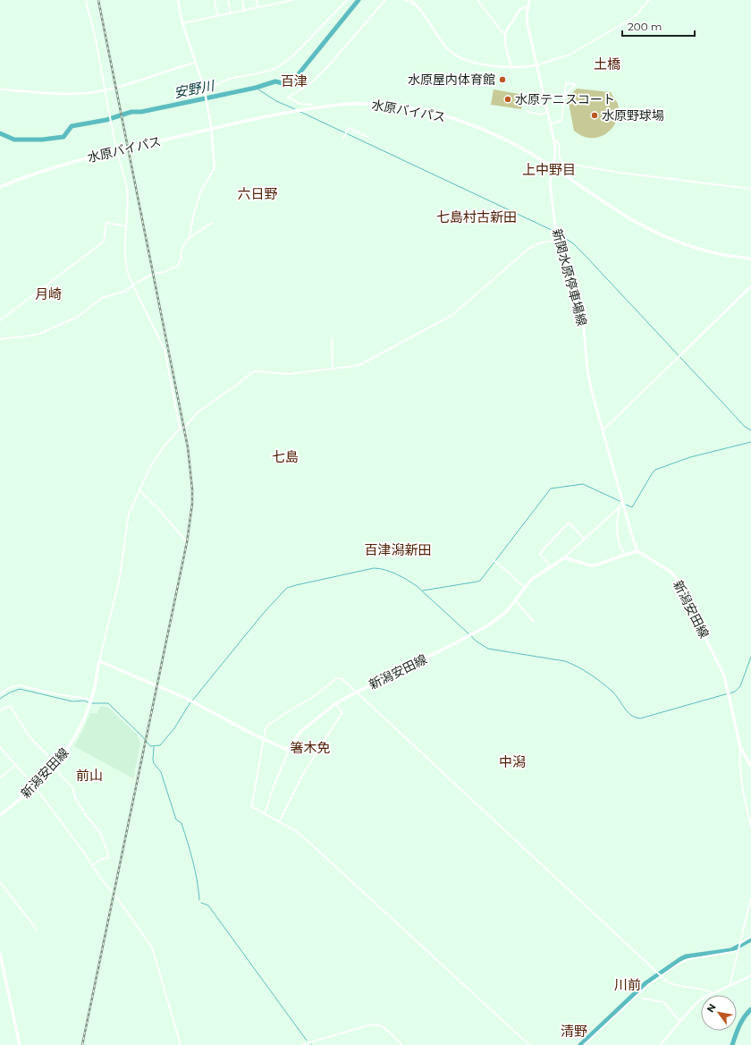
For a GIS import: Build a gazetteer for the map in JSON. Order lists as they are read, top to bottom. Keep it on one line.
{"streets":{"main road":["水原バイパス","新関水原停車場線","新潟安田線"]},"crossings":[["水原バイパス","新関水原停車場線"],["新関水原停車場線","新潟安田線"]],"districts":["土橋","百津","上中野目","六日野","七島村古新田","月崎","七島","百津潟新田","箸木免","中潟","前山","川前","清野"],"water":["安野川"],"places":["水原屋内体育館","水原テニスコート","水原野球場"],"scale_bar":"200 m","north":"top left"}
